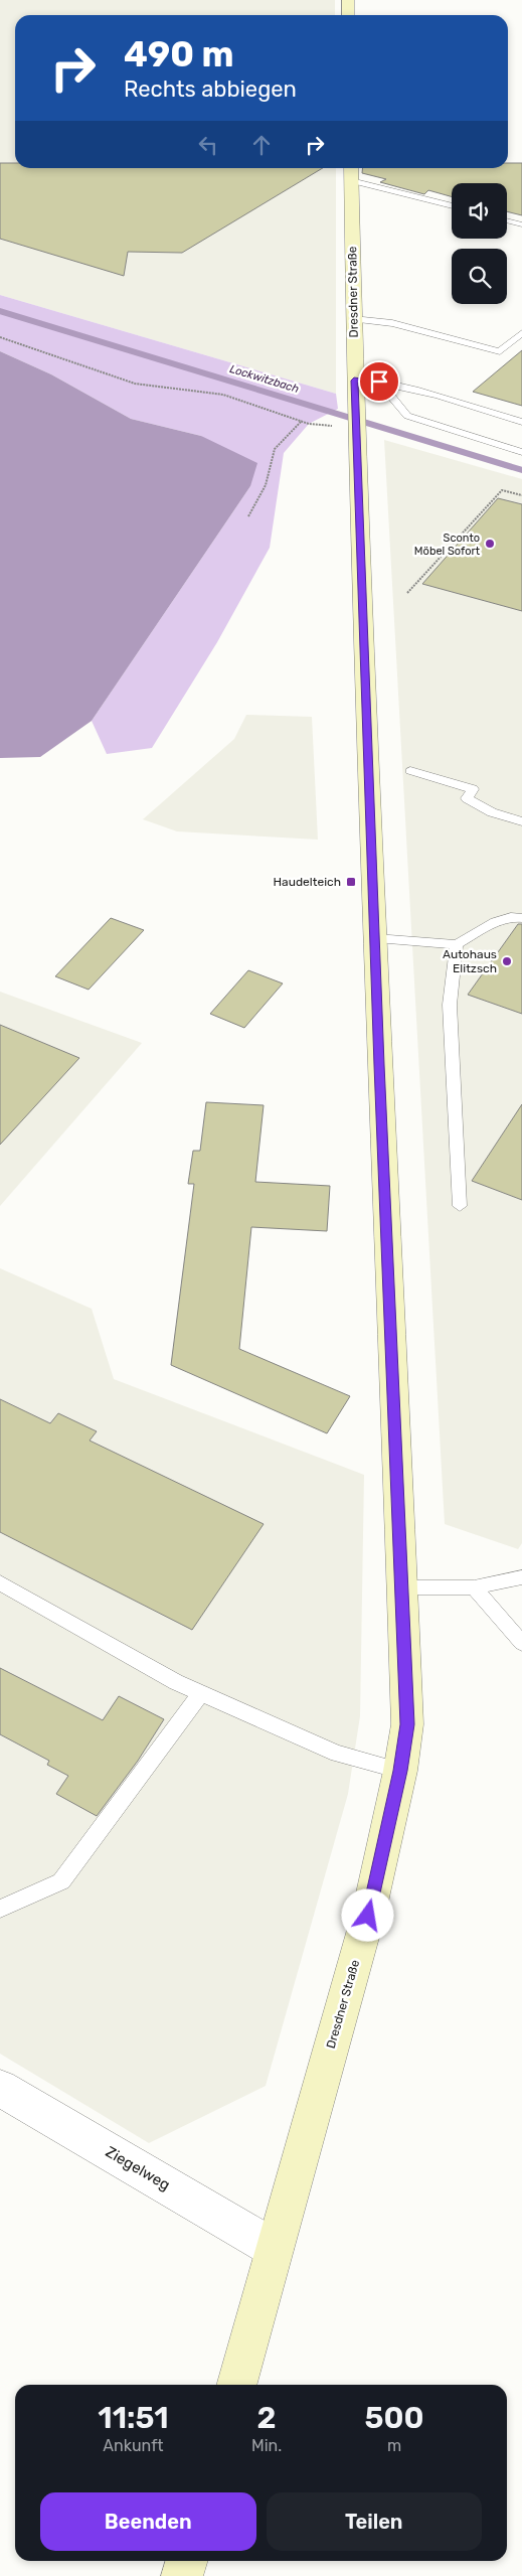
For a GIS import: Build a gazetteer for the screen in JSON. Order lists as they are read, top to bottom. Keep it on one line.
{"streets":{"main road":["Dresdner Straße"],"street":["Ziegelweg"]},"crossings":[["Dresdner Straße","Ziegelweg"]],"water":["Lockwitzbach"],"places":{"other":["Sconto Möbel Sofort","Autohaus Elitzsch"],"transit":["Haudelteich"]},"page":{"turn":["490 m","Rechts abbiegen"],"eta":["11:51","Ankunft","2","Min.","500","m"],"buttons":["Beenden","Teilen"]}}
